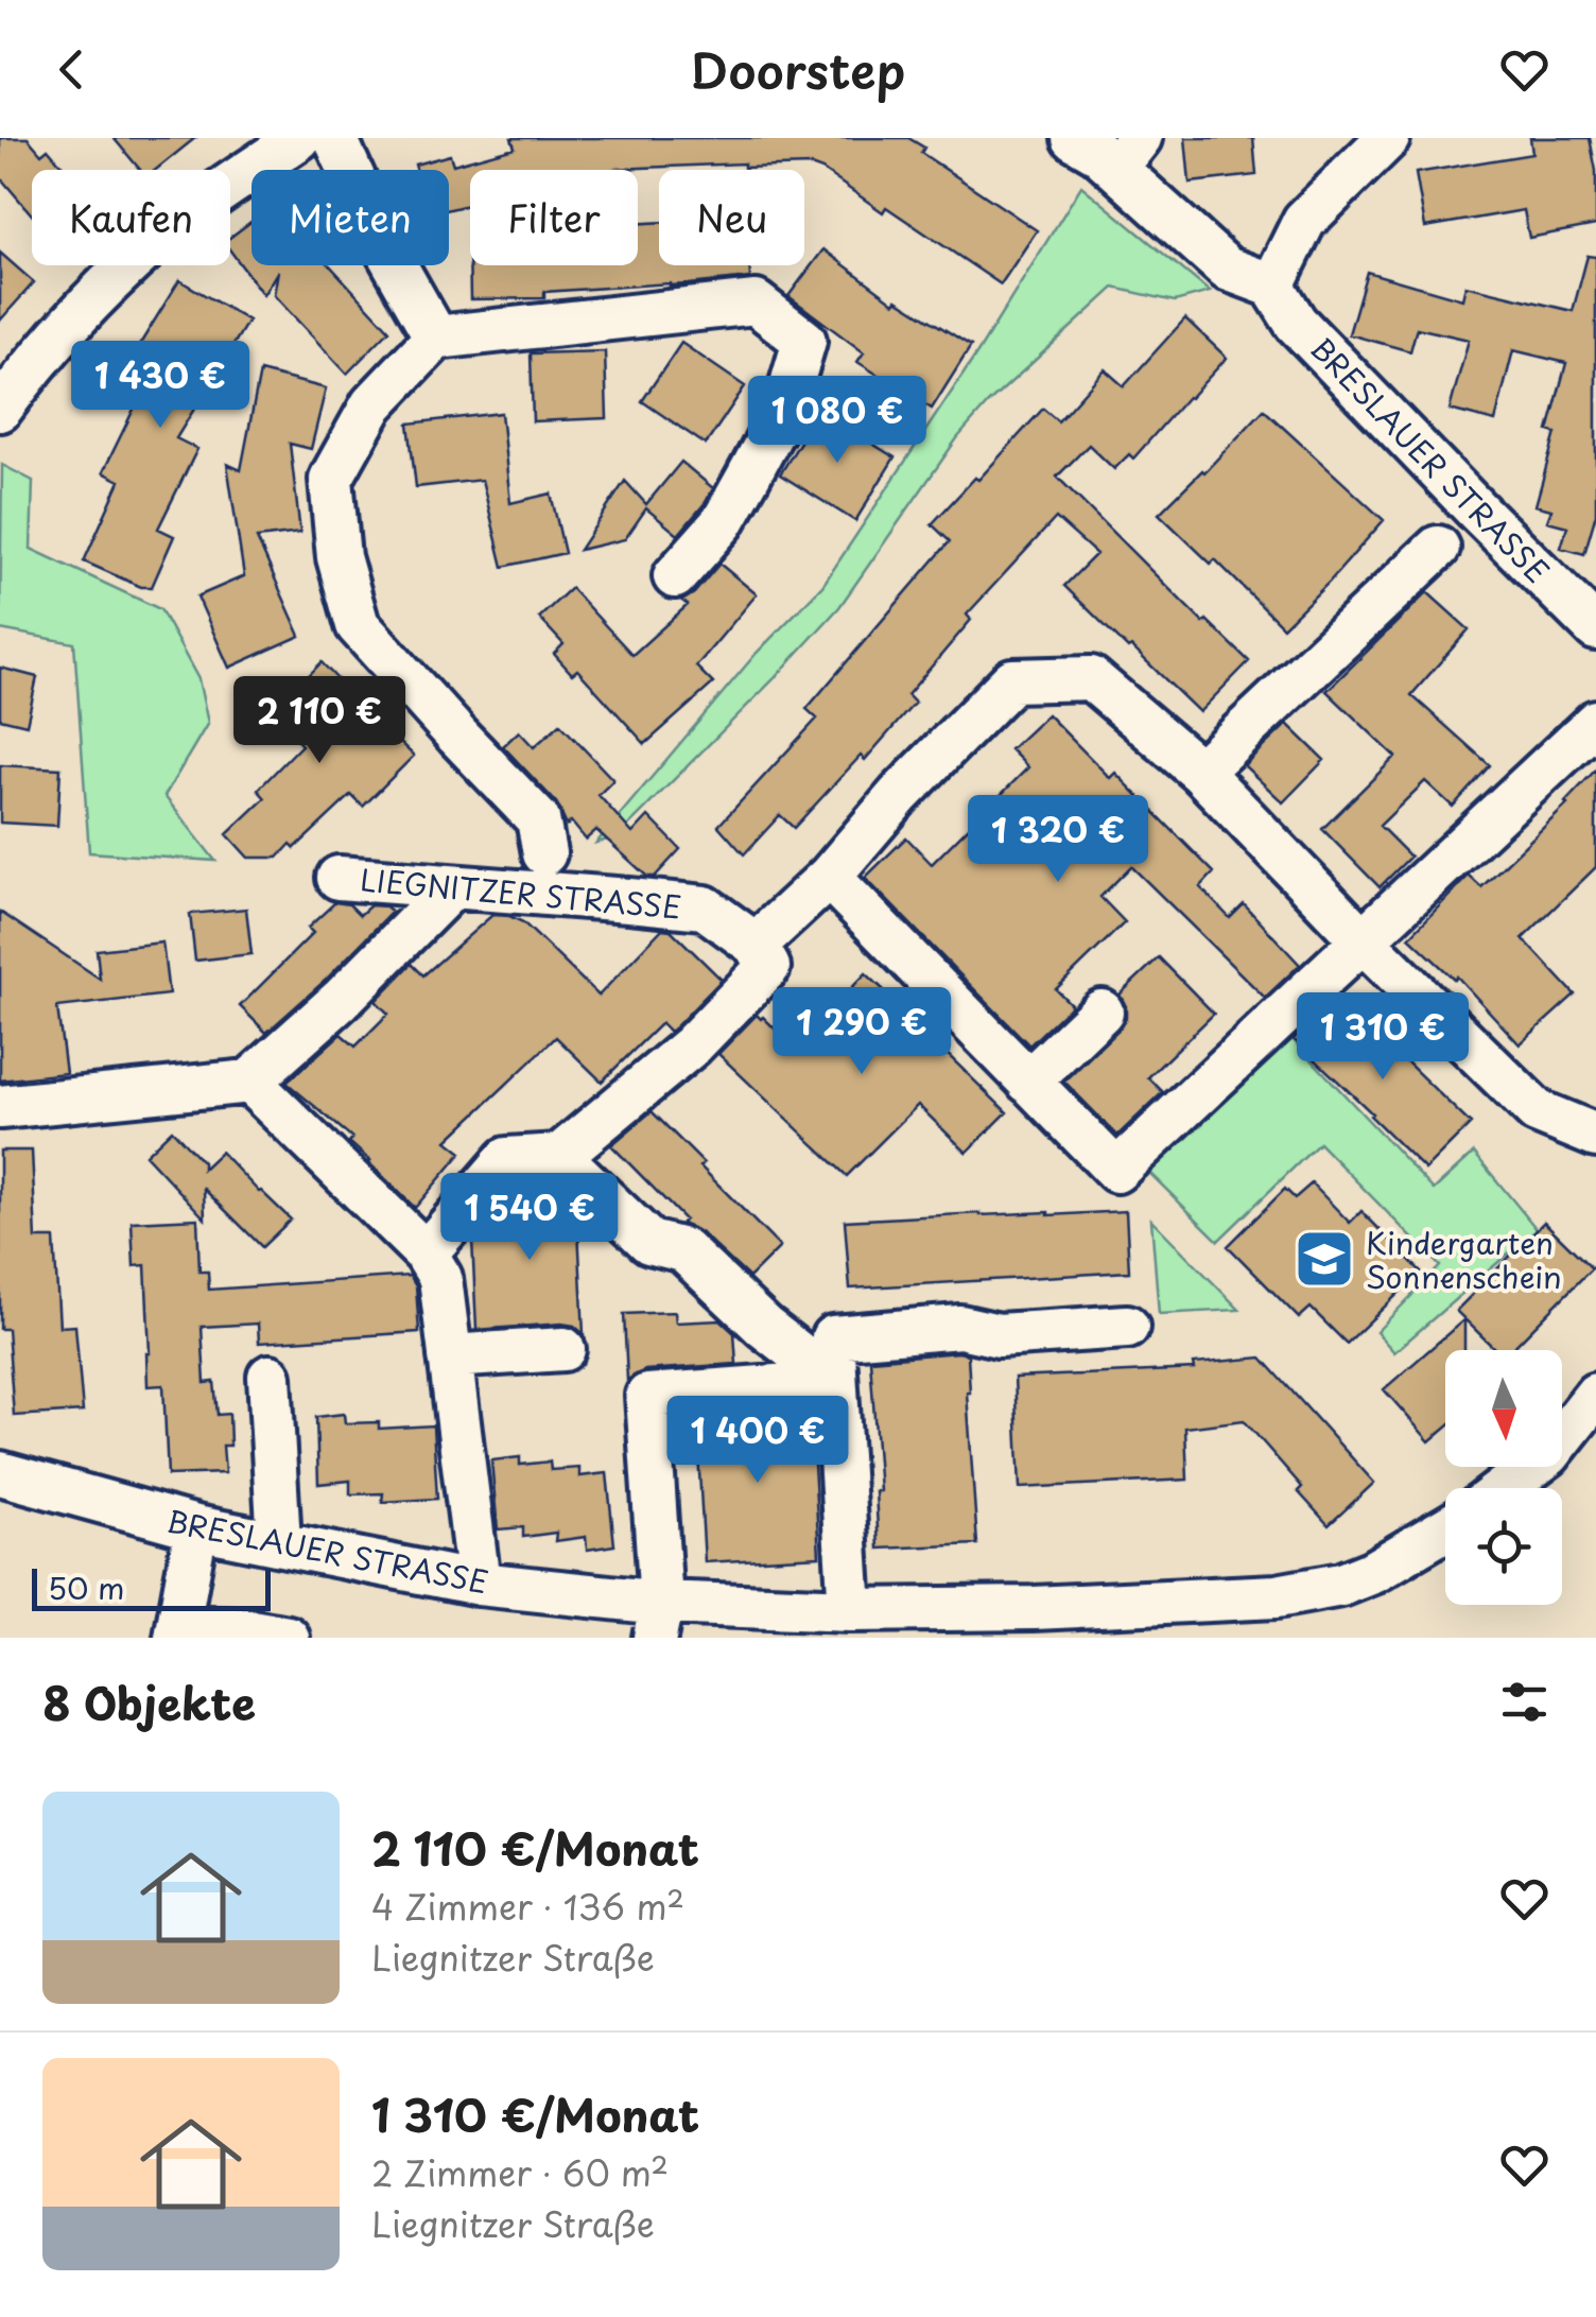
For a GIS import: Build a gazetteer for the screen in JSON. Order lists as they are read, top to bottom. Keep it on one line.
{"streets":{"street":["BRESLAUER STRASSE","LIEGNITZER STRASSE"]},"places":{"school or university":["Kindergarten Sonnenschein"]},"scale_bar":"50 m","north":"bottom","page":{"header":"Doorstep","chip":["Kaufen","Mieten","Filter","Neu"],"price":["1 430 €","1 080 €","2 110 €","1 320 €","1 290 €","1 310 €","1 540 €","1 400 €"],"scale":"50 m","heading":"8 Objekte","list":[{"name":"2 110 €/Monat","note":"4 Zimmer · 136 m² · Liegnitzer Straße"},{"name":"1 310 €/Monat","note":"2 Zimmer · 60 m² · Liegnitzer Straße"}]}}
